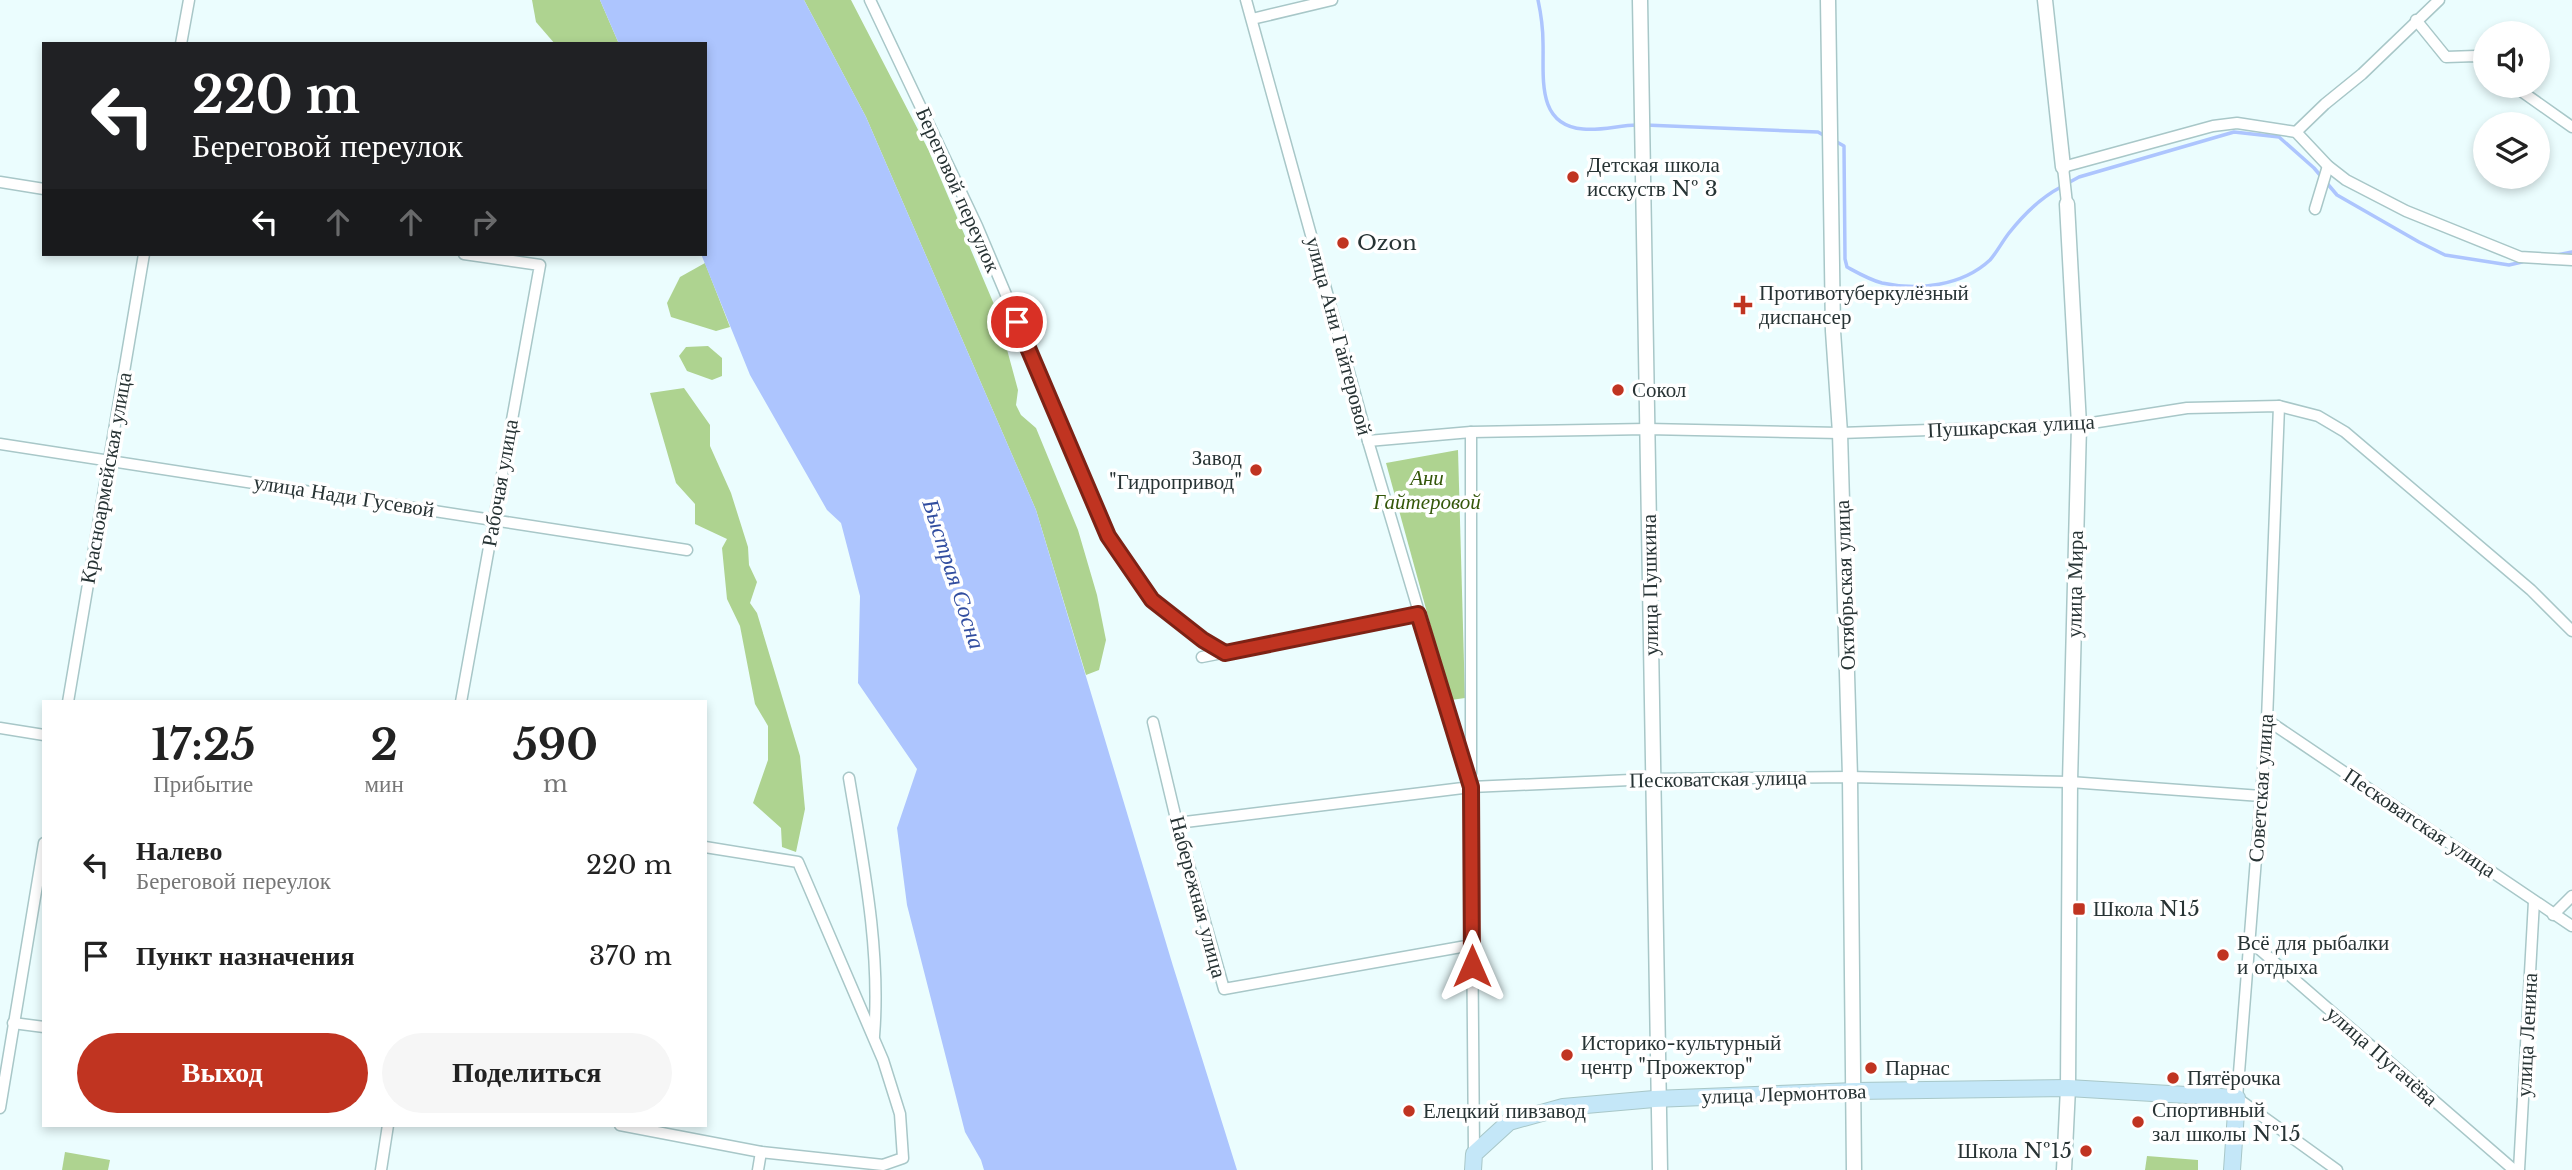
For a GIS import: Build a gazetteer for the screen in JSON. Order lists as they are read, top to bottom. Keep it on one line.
{"streets":{"main road":["Советская улица","улица Лермонтова"],"street":["Береговой переулок","улица Ани Гайтеровой","Пушкарская улица","Красноармейская улица","Рабочая улица","улица Нади Гусевой","улица Мира","улица Пушкина","Октябрьская улица","Песковатская улица","Набережная улица","улица Ленина","улица Пугачёва"]},"crossings":[["улица Ани Гайтеровой","Пушкарская улица"],["улица Ани Гайтеровой","Песковатская улица"],["улица Ани Гайтеровой","Набережная улица"],["улица Ани Гайтеровой","улица Лермонтова"],["Пушкарская улица","улица Мира"],["Пушкарская улица","улица Пушкина"],["Пушкарская улица","Октябрьская улица"],["Пушкарская улица","Советская улица"],["Красноармейская улица","улица Нади Гусевой"],["Рабочая улица","улица Нади Гусевой"],["улица Мира","Песковатская улица"],["улица Мира","улица Лермонтова"],["улица Пушкина","Песковатская улица"],["улица Пушкина","улица Лермонтова"],["Октябрьская улица","Песковатская улица"],["Октябрьская улица","улица Лермонтова"],["Песковатская улица","Советская улица"],["Песковатская улица","Набережная улица"],["Песковатская улица","улица Ленина"],["Советская улица","улица Пугачёва"],["Советская улица","улица Лермонтова"],["улица Ленина","улица Пугачёва"]],"water":["Быстрая Сосна"],"parks":["Ани Гайтеровой"],"places":{"other":["Детская школа исскуств № 3","Ozon","Сокол","Завод \"Гидропривод\"","Всё для рыбалки и отдыха","Историко-культурный центр \"Прожектор\"","Парнас","Пятёрочка","Елецкий пивзавод","Спортивный зал школы №15","Школа №15"],"health":["Противотуберкулёзный диспансер"],"transit":["Школа N15"]},"page":{"turn":["220 m","Береговой переулок"],"eta":["17:25","Прибытие","2","мин","590","m"],"list":[{"name":"Налево","note":"Береговой переулок","value":"220 m"},{"name":"Пункт назначения","value":"370 m"}],"buttons":["Выход","Поделиться"]}}
